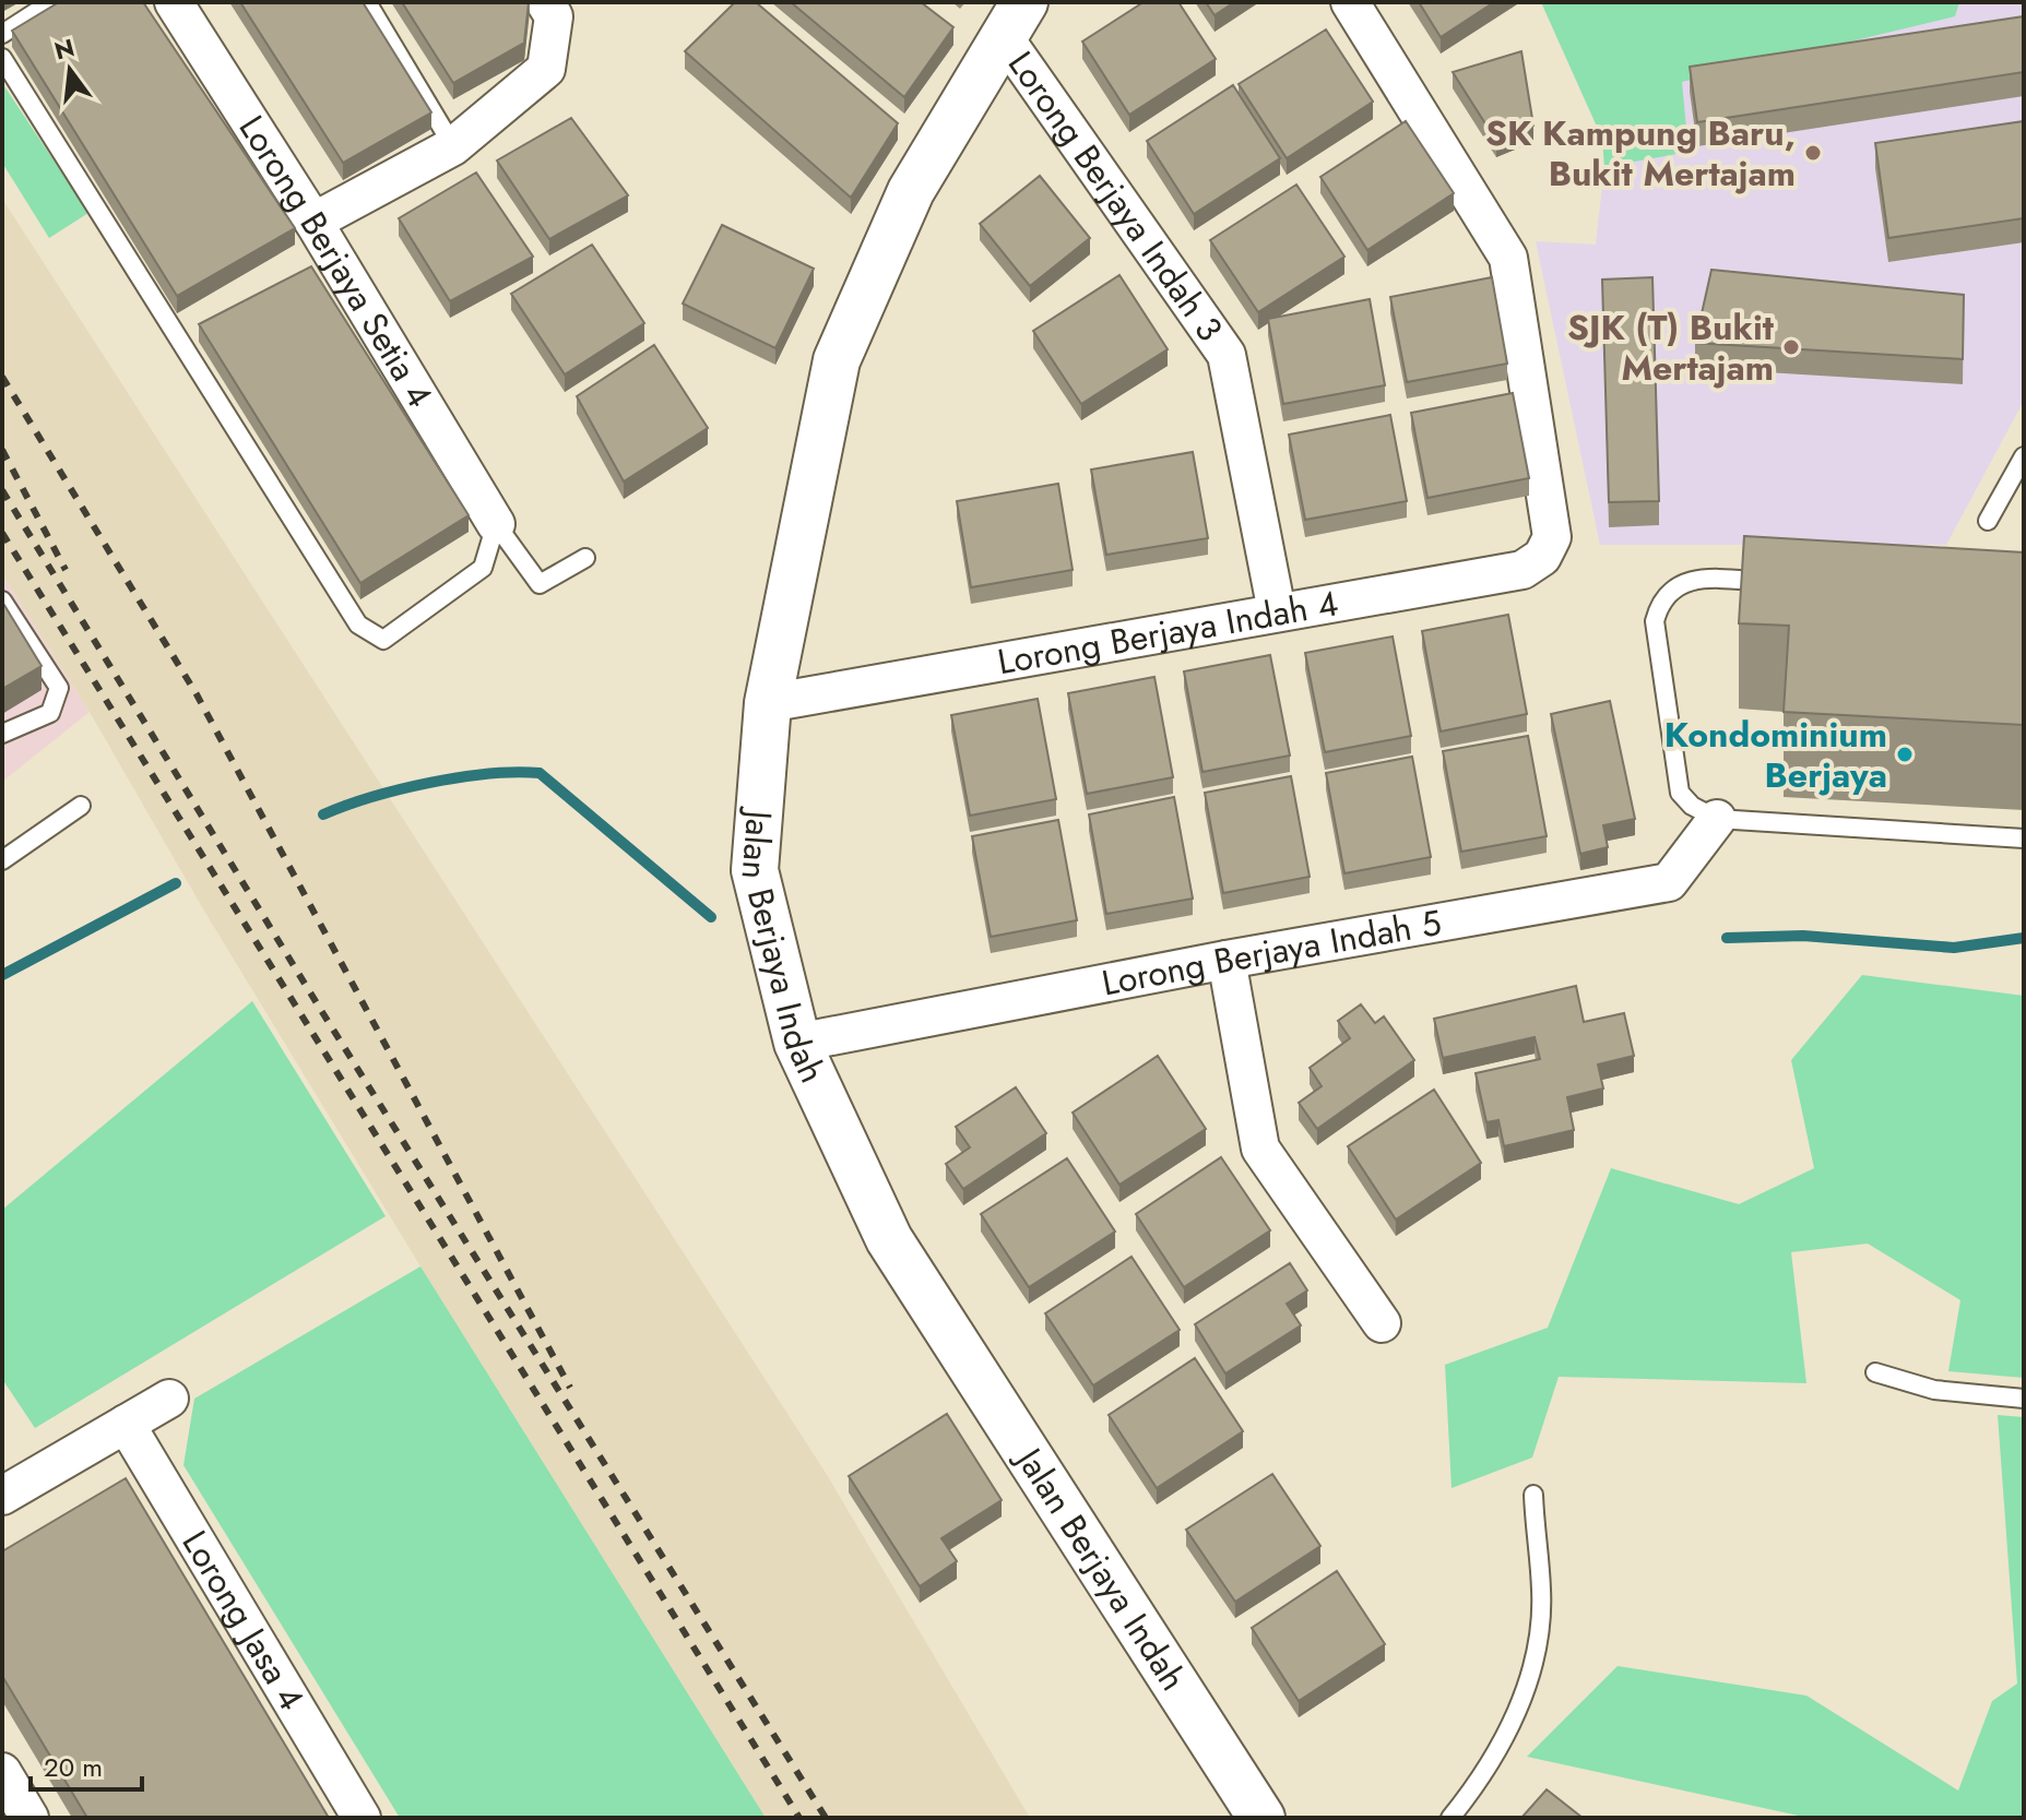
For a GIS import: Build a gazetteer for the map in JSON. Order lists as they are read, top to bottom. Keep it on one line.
{"streets":{"street":["Lorong Berjaya Indah 3","Lorong Berjaya Setia 4","Lorong Berjaya Indah 4","Jalan Berjaya Indah","Lorong Berjaya Indah 5","Lorong Jasa 4"]},"crossings":[["Lorong Berjaya Indah 3","Lorong Berjaya Indah 4"],["Lorong Berjaya Indah 3","Jalan Berjaya Indah"],["Lorong Berjaya Indah 4","Jalan Berjaya Indah"],["Jalan Berjaya Indah","Lorong Berjaya Indah 5"]],"places":["SK Kampung Baru, Bukit Mertajam","SJK (T) Bukit Mertajam","Kondominium Berjaya"],"scale_bar":"20 m","north":"top"}
